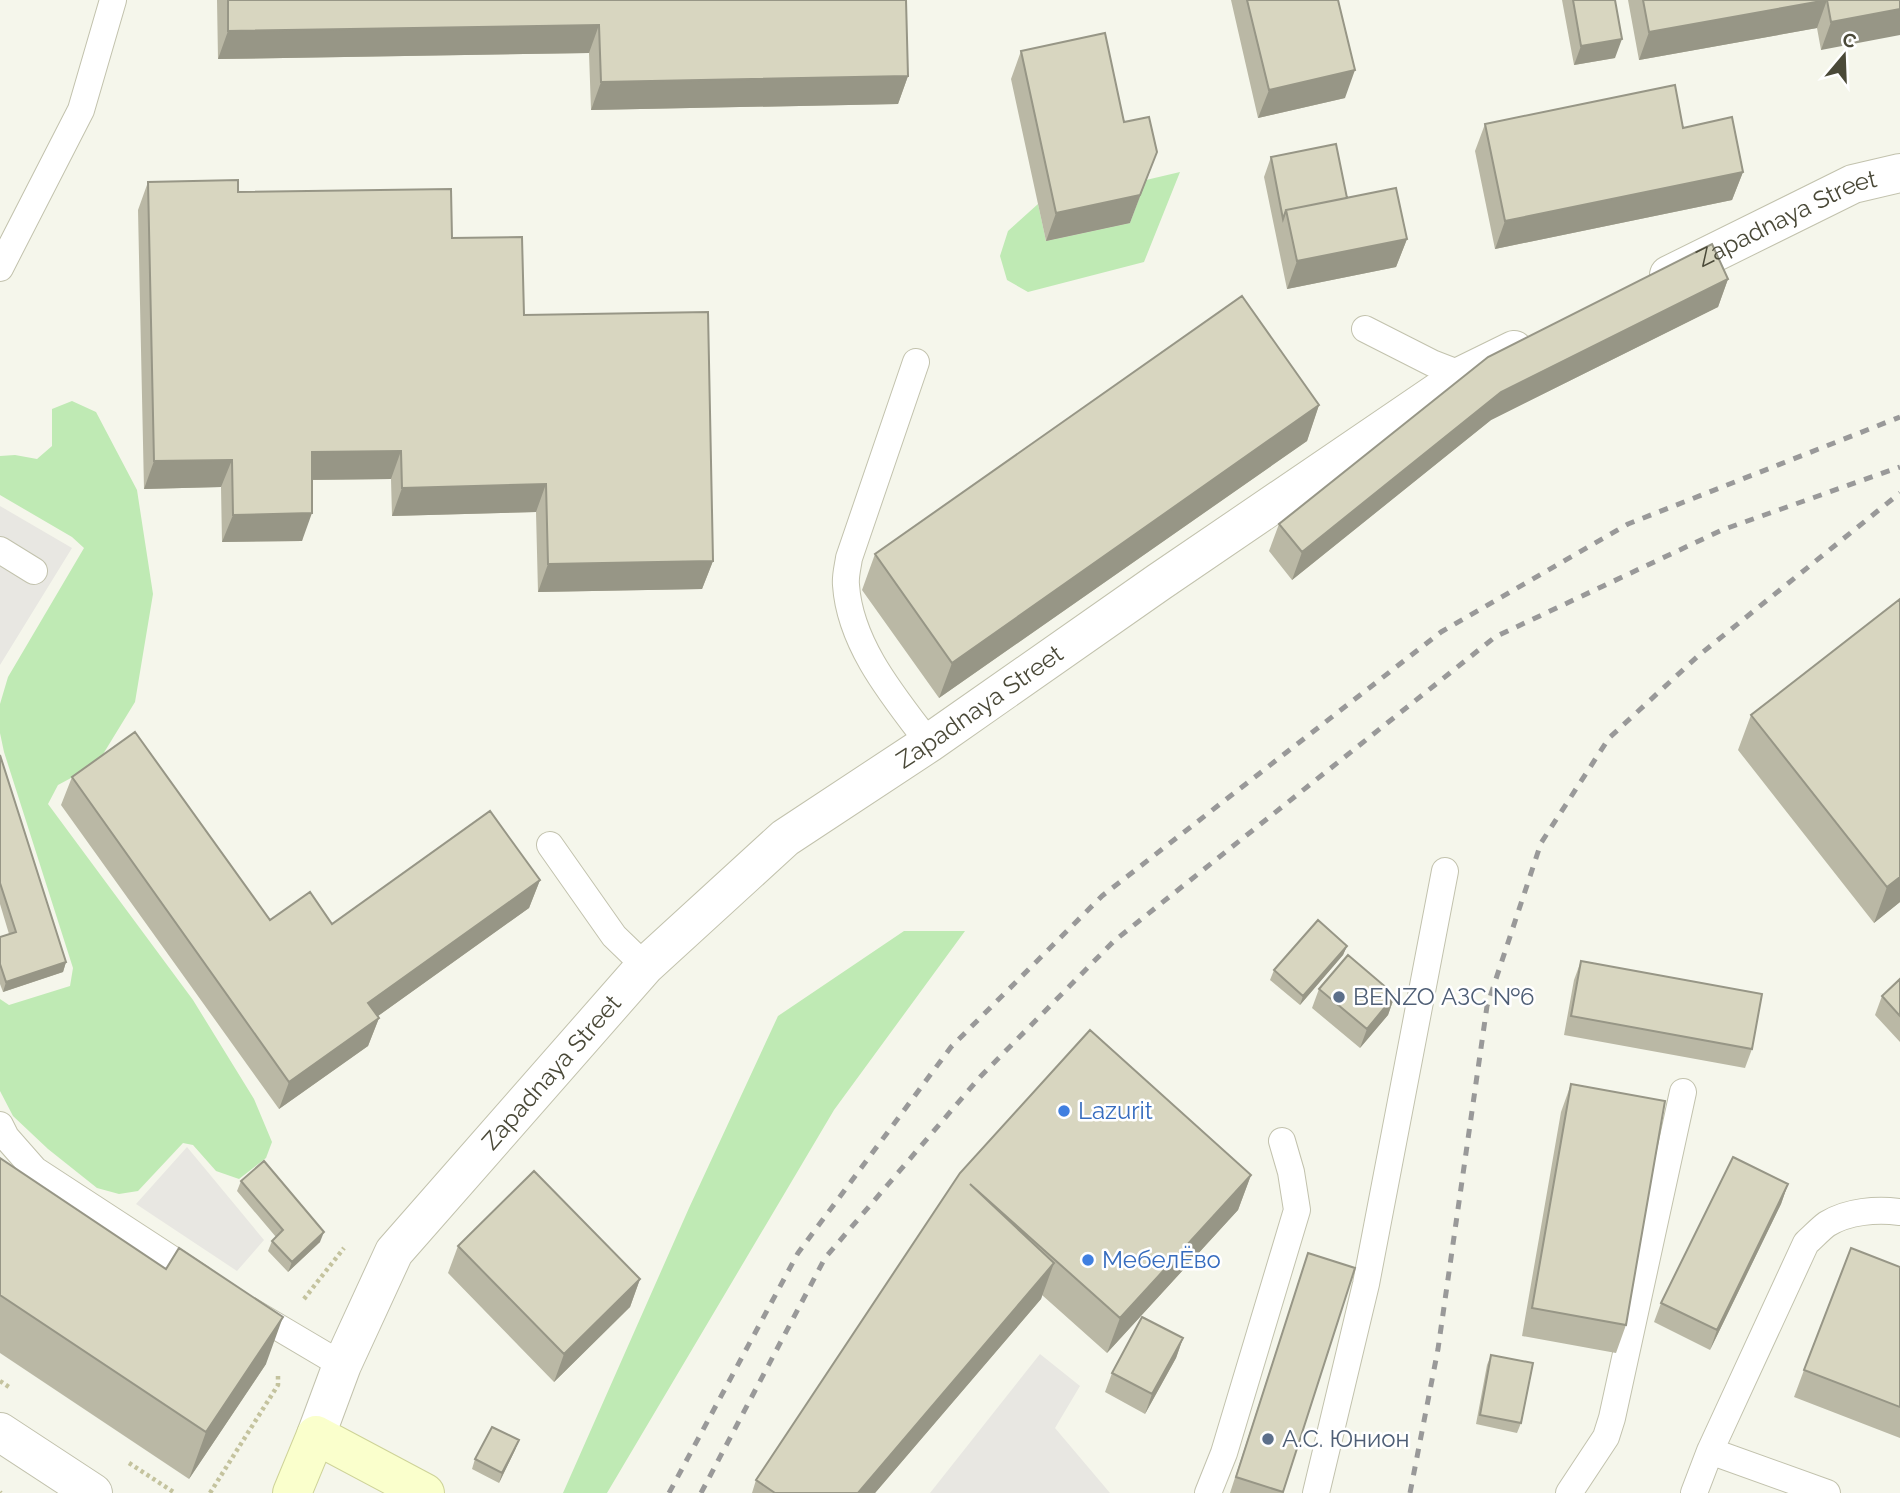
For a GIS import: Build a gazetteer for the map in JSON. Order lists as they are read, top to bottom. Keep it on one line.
{"streets":{"main road":["Zapadnaya Street"]},"places":["BENZO АЗС №6","Lazurit","МебелЁво","А.С. Юнион"],"north":"top"}
